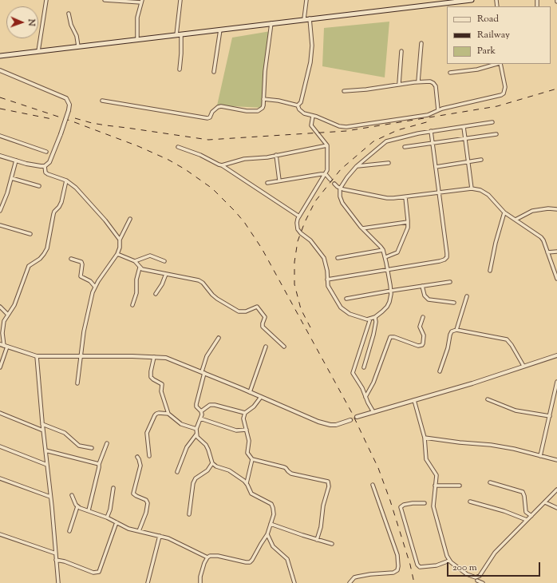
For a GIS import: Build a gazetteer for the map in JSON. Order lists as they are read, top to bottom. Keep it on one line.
{"legend":["Road","Railway","Park"],"scale_bar":"200 m","north":"right"}
